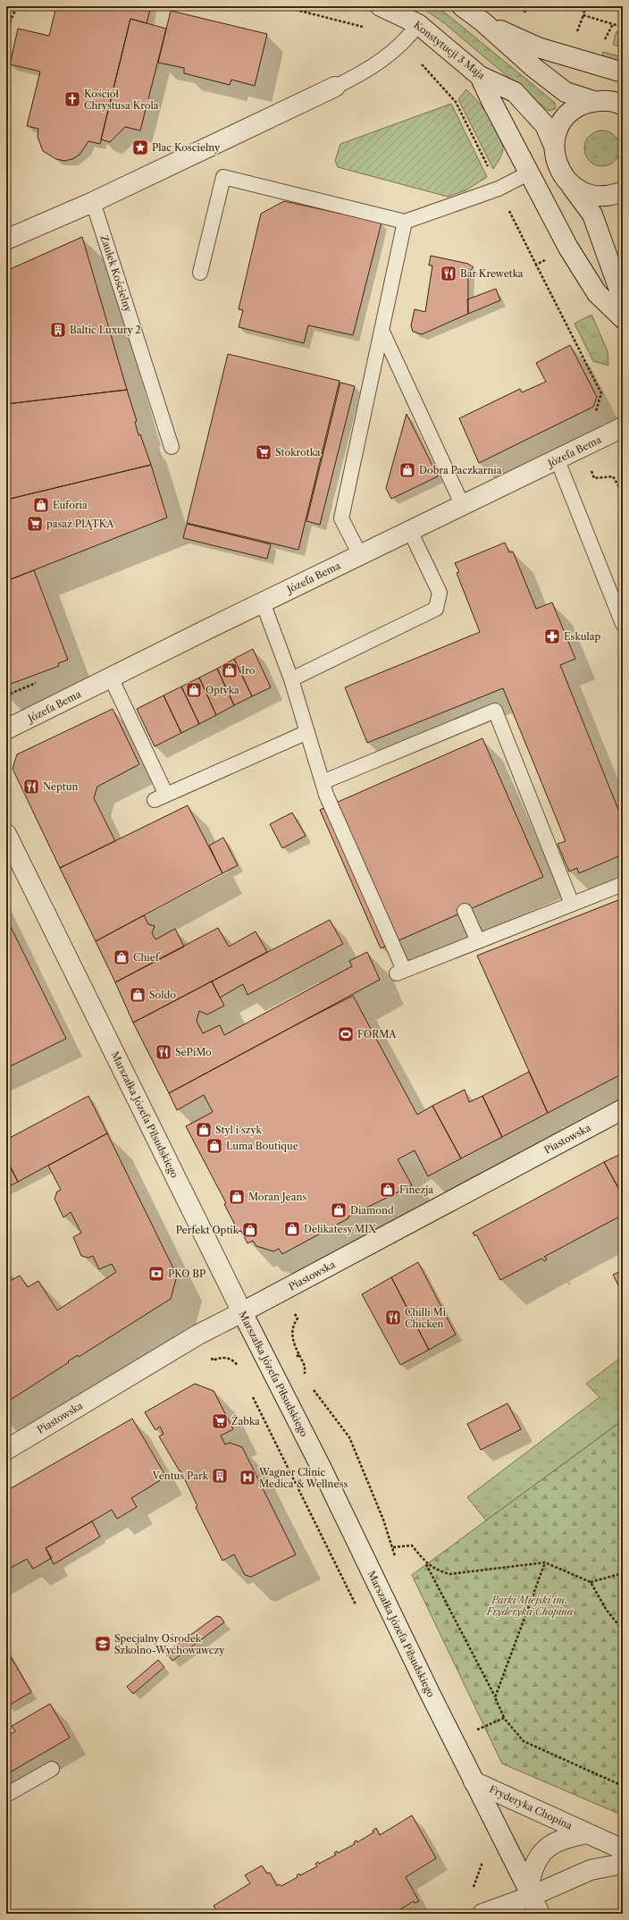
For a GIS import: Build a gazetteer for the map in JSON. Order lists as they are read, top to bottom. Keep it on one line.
{"streets":{"street":["Konstytucji 3 Maja","Józefa Bema","Marszałka Józefa Piłsudskiego","Piastowska","Fryderyka Chopina"],"lane":["Zaułek Kościelny"]},"crossings":[["Marszałka Józefa Piłsudskiego","Piastowska"],["Marszałka Józefa Piłsudskiego","Fryderyka Chopina"]],"parks":["Parki Miejski im. Fryderyka Chopina"],"places":{"church":["Kościół Chrystusa Króla"],"place":["Plac Kościelny"],"restaurant":["Bar Krewetka","Neptun","SePiMo","Chilli Mi Chicken"],"building":["Baltic Luxury 2","Ventus Park"],"supermarket":["Stokrotka","pasaż PIĄTKA","Żabka"],"shop":["Dobra Paczkarnia","Euforia","Iro","Optyka","Chief","Soldo","Styl i szyk","Luma Boutique","Finezja","Moran Jeans","Diamond","Delikatesy MIX","Perfekt Optik"],"pharmacy":["Eskulap"],"sports":["FORMA"],"bank":["PKO BP"],"hospital":["Wagner Clinic Medica & Wellness"],"school or university":["Specjalny Ośrodek Szkolno-Wychowawczy"]}}
